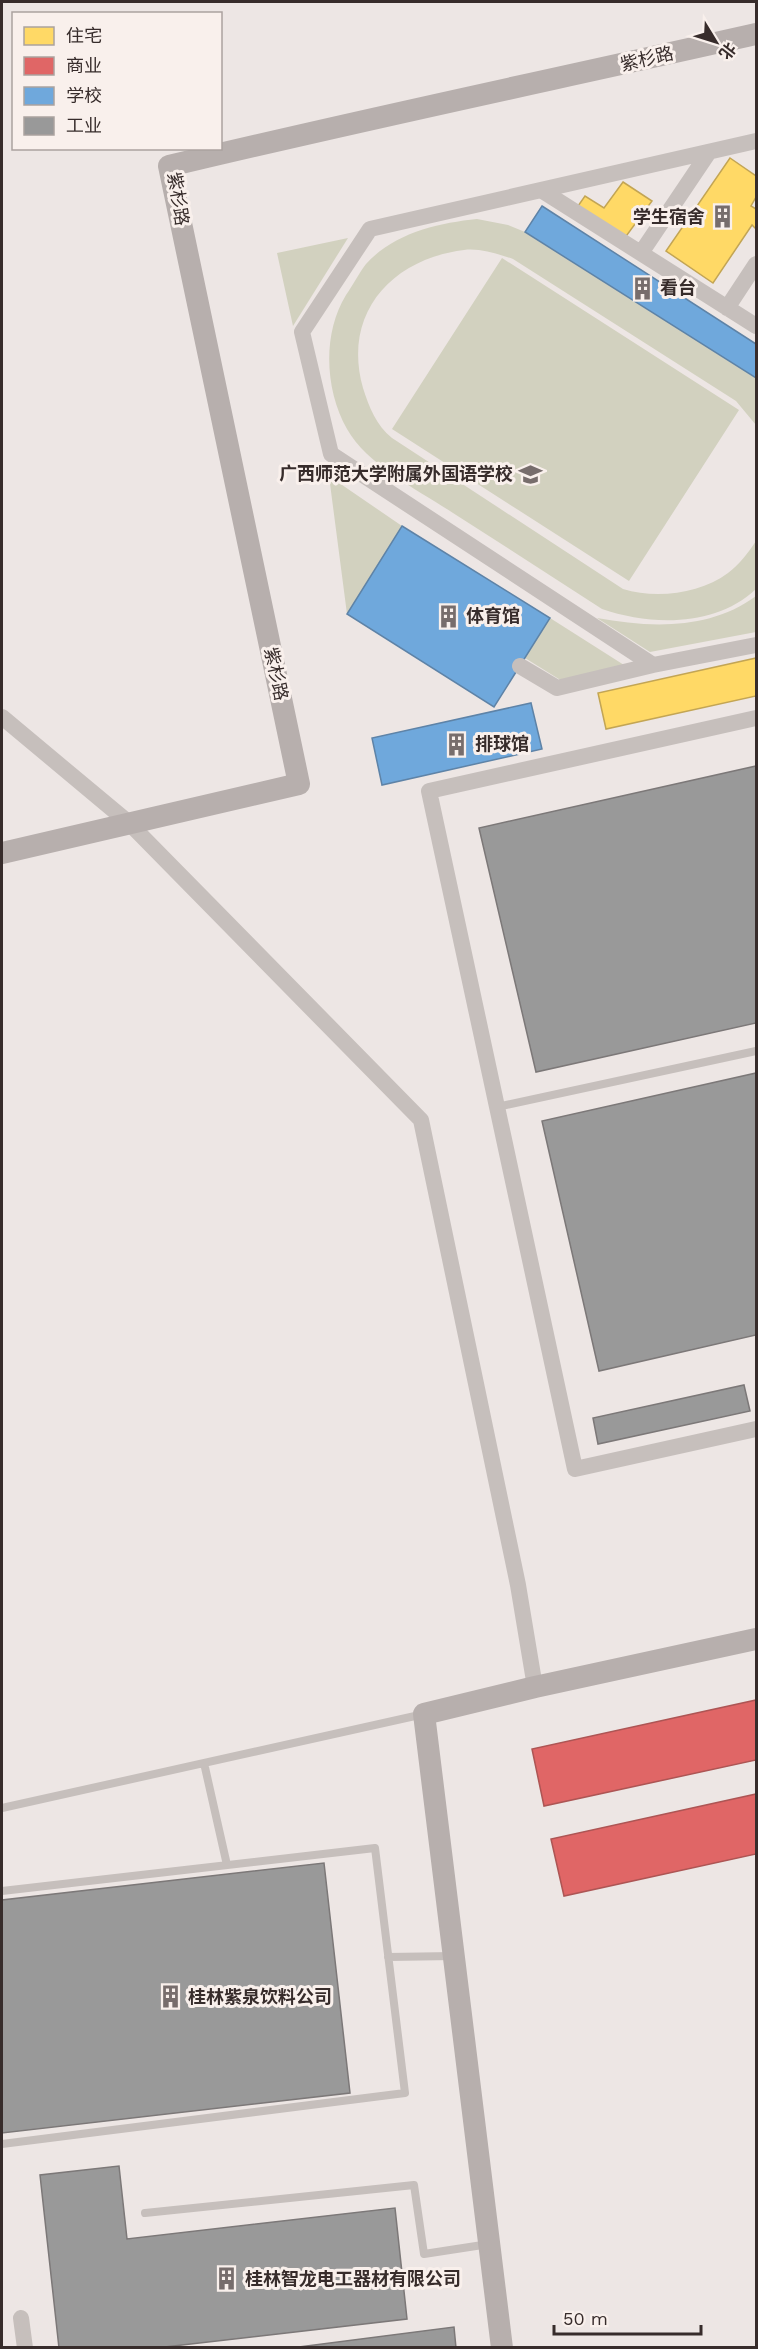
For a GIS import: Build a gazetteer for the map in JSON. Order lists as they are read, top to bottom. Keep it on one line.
{"streets":{"main road":["紫杉路"]},"places":{"building":["学生宿舍","看台","体育馆","排球馆","桂林紫泉饮料公司","桂林智龙电工器材有限公司"],"school or university":["广西师范大学附属外国语学校"]},"legend":["住宅","商业","学校","工业"],"scale_bar":"50 m","north":"bottom right"}
